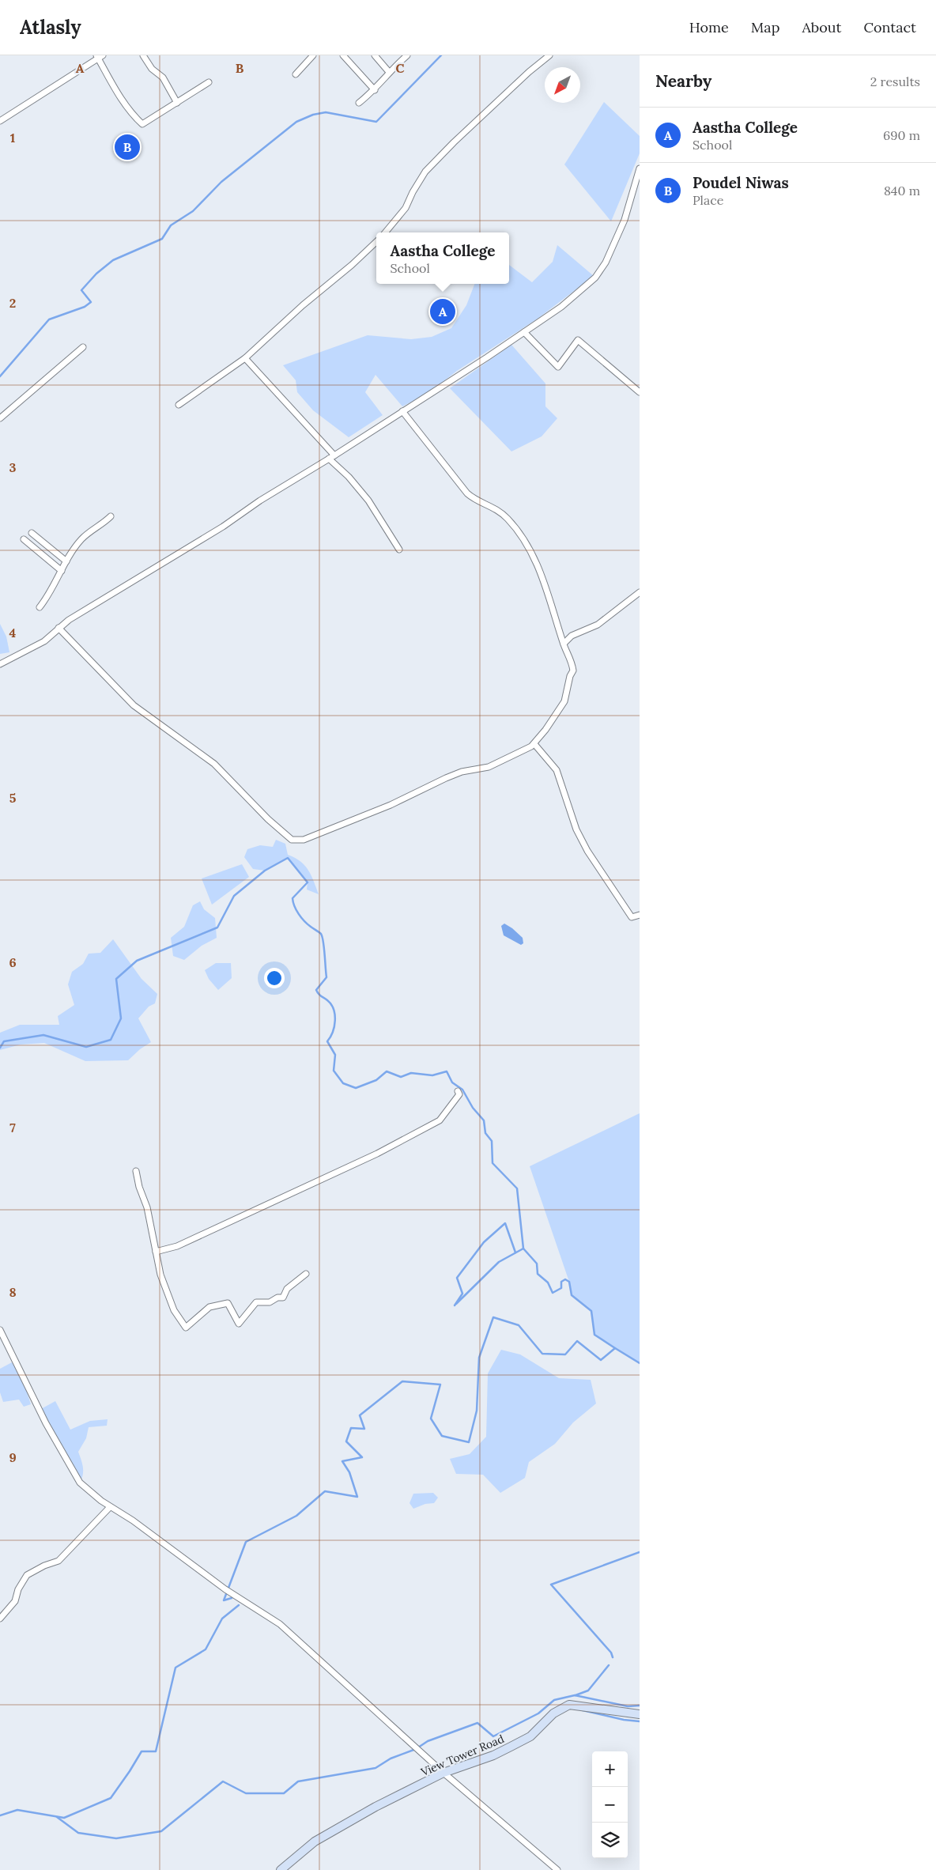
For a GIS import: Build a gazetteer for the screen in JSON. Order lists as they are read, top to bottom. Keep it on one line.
{"streets":{"street":["View Tower Road"]},"north":"bottom left","page":{"header":"Atlasly","nav":["Home","Map","About","Contact"],"heading":["Nearby","2 results"],"list":[{"mark":"A","name":"Aastha College","note":"School","value":"690 m"},{"mark":"B","name":"Poudel Niwas","note":"Place","value":"840 m"}],"pins":["B","A"],"popup":["Aastha College","School"],"map_buttons":["+","−"]},"grid":{"columns":["A","B","C"],"rows":["1","2","3","4","5","6","7","8","9"]}}
